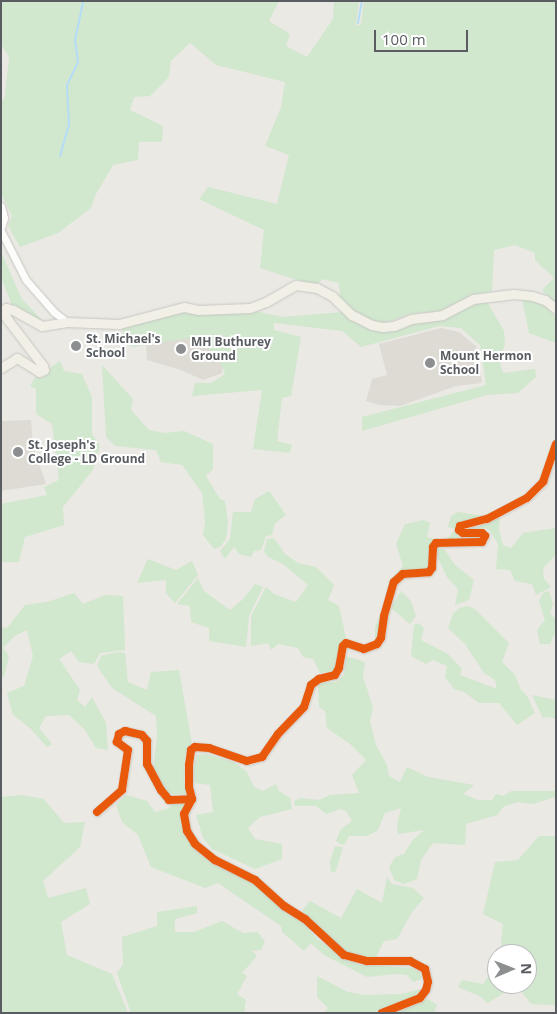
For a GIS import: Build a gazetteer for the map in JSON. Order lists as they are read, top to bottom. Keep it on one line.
{"places":["St. Michael's School","MH Buthurey Ground","Mount Hermon School","St. Joseph's College - LD Ground"],"scale_bar":"100 m","north":"right"}
